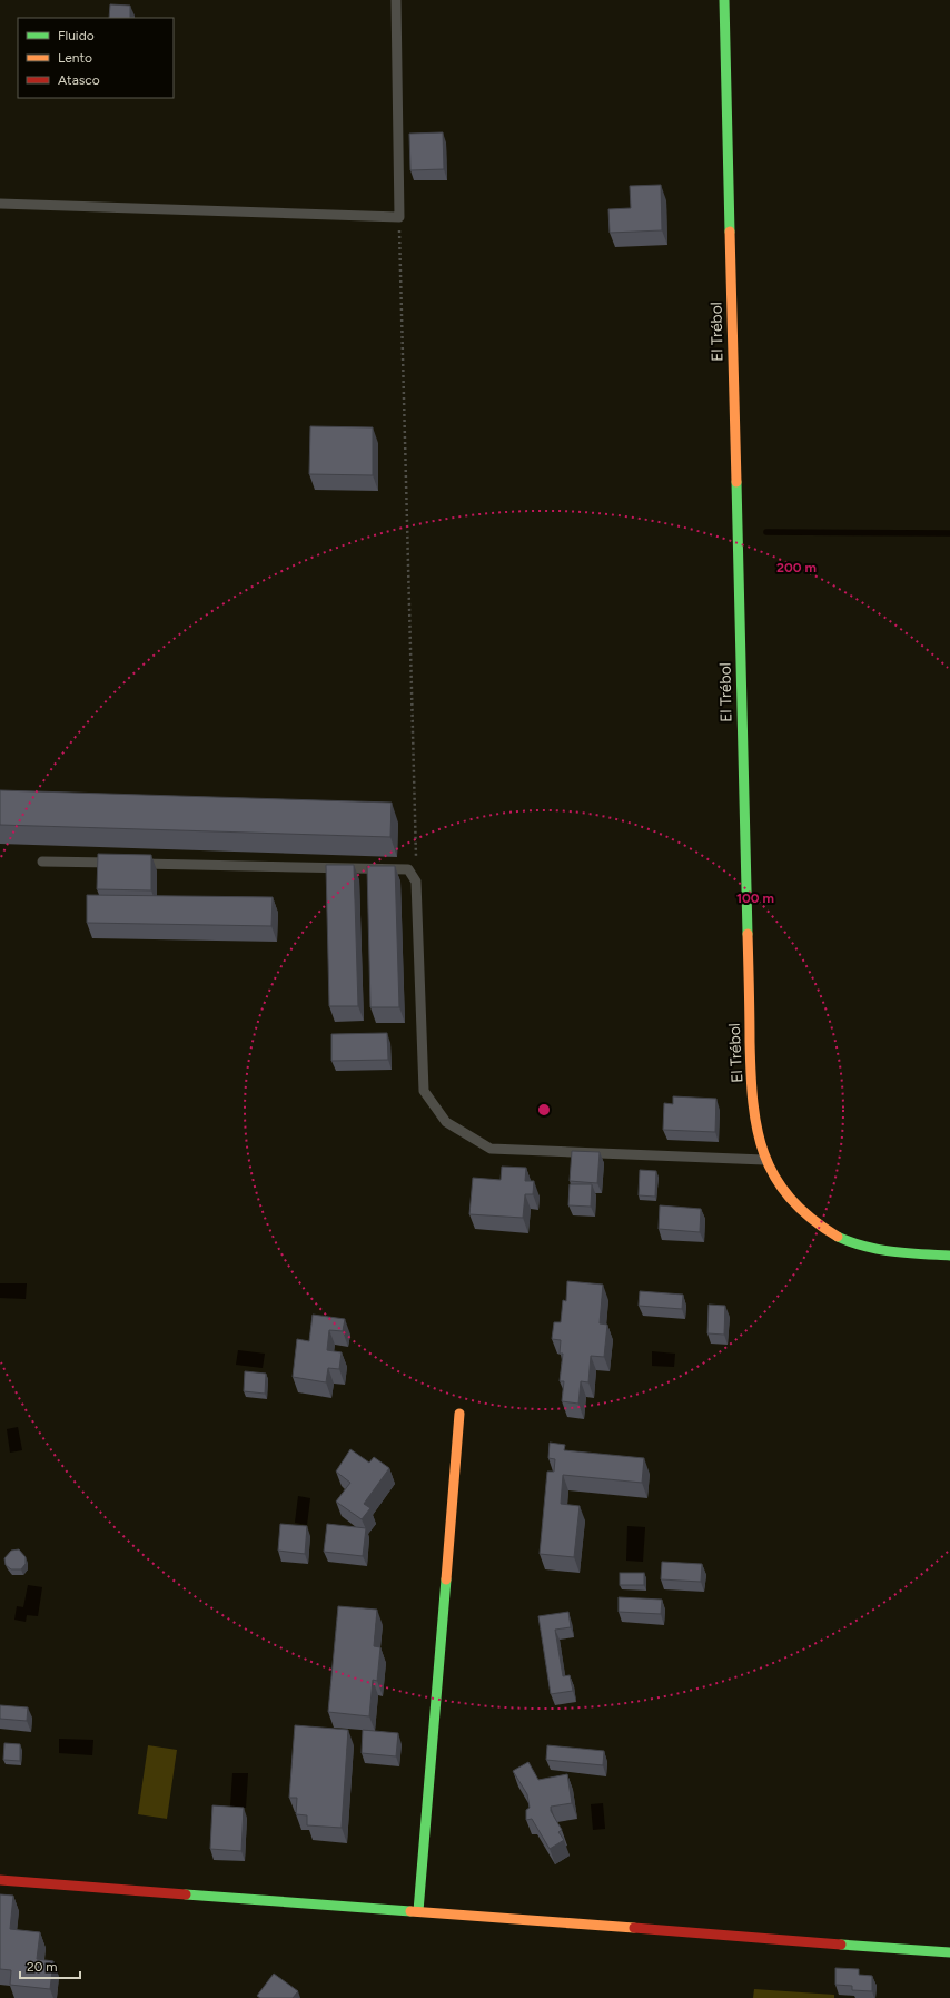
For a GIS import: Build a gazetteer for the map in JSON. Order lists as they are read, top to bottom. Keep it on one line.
{"streets":{"street":["El Trébol"]},"legend":["Fluido","Lento","Atasco"],"scale_bar":"20 m","rings":["200 m","100 m"]}
